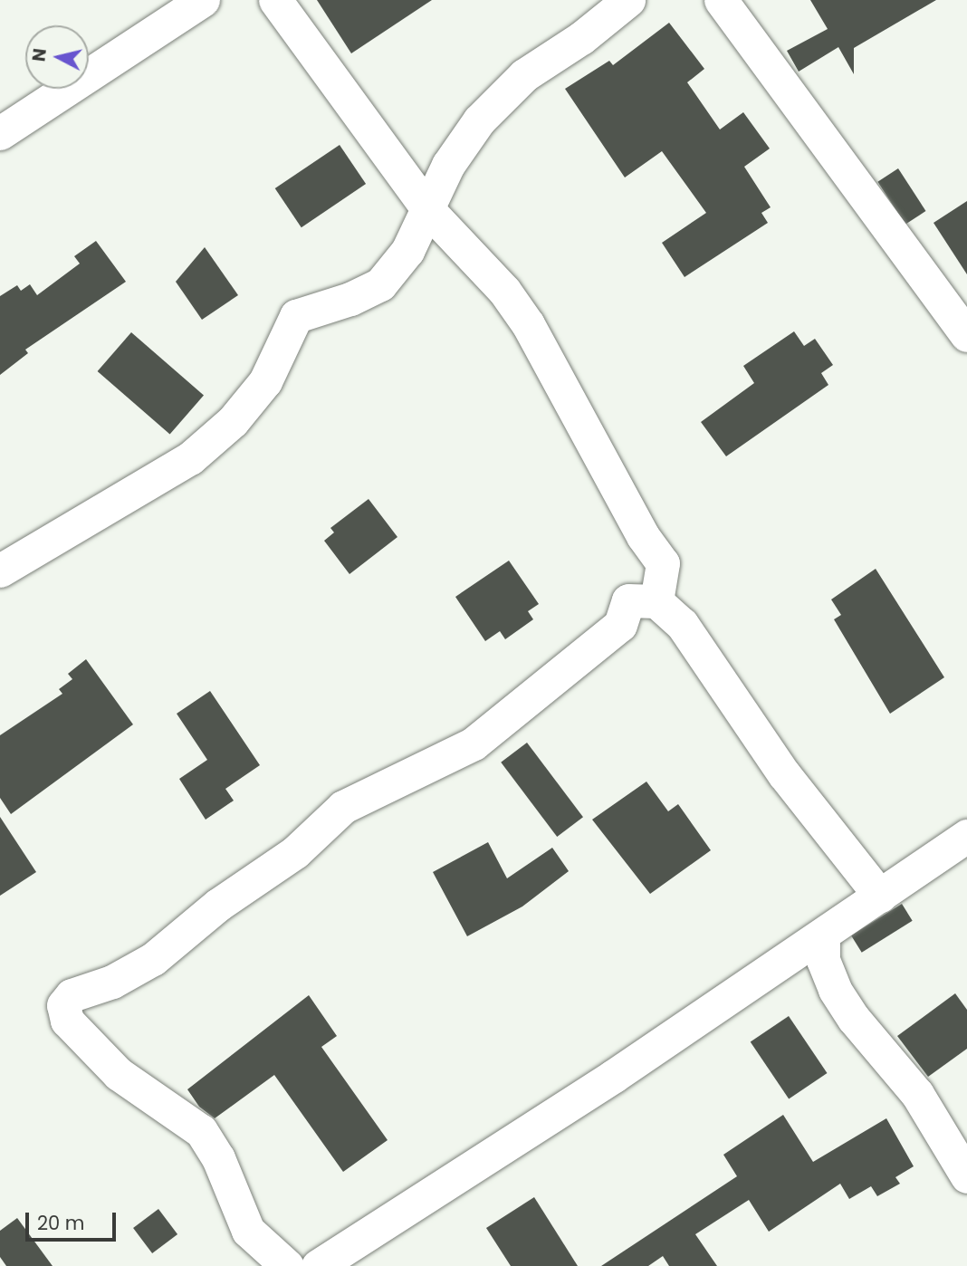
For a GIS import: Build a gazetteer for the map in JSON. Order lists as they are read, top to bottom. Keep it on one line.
{"scale_bar":"20 m","north":"left"}
